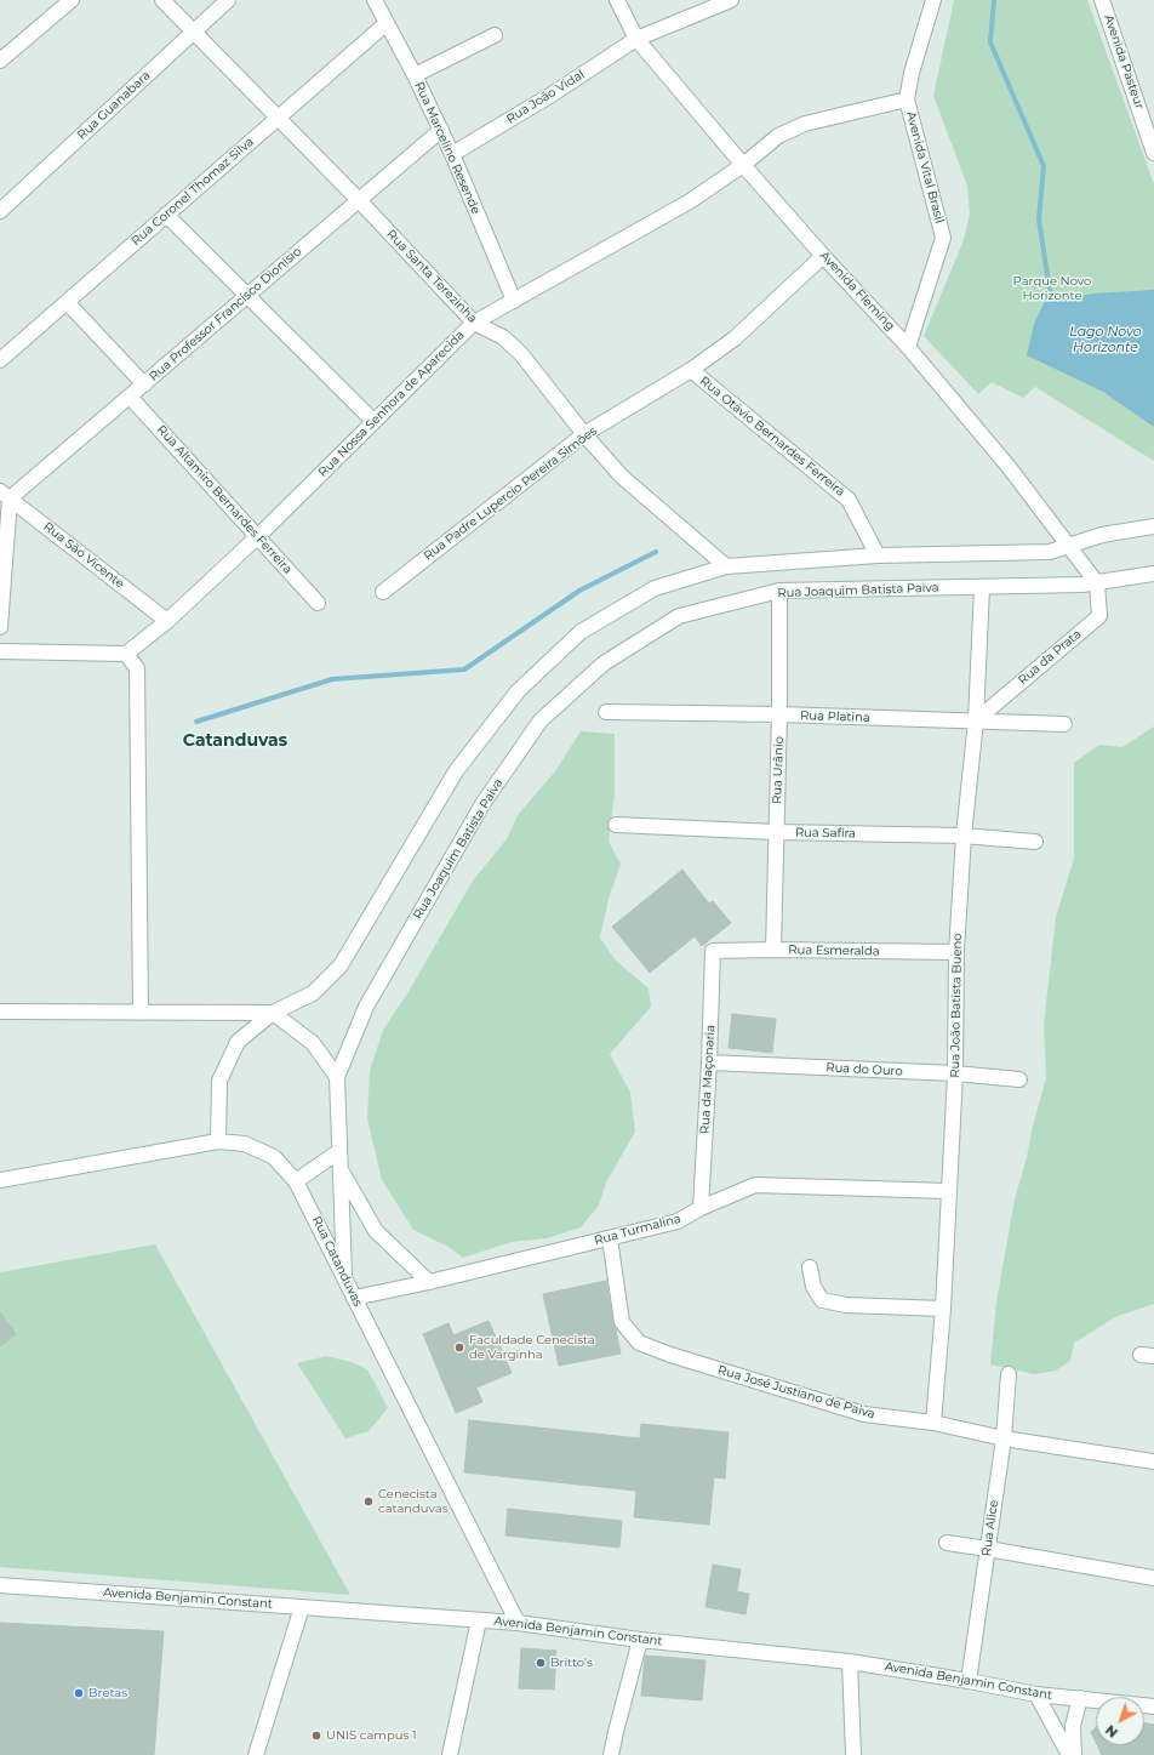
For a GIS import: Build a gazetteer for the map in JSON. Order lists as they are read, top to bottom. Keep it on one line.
{"streets":{"street":["Avenida Pasteur","Rua João Vidal","Rua Guanabara","Rua Marcelino Resende","Avenida Vital Brasil","Rua Coronel Thomaz Silva","Rua Santa Terezinha","Avenida Fleming","Rua Professor Francisco Dionisio","Rua Nossa Senhora de Aparecida","Rua Otávio Bernardes Ferreira","Rua Padre Lupercio Pereira Simões","Rua Altamiro Bernardes Ferreira","Rua São Vicente","Rua Joaquim Batista Paiva","Rua da Prata","Rua Platina","Rua Urânio","Rua Safira","Rua Esmeralda","Rua João Batista Bueno","Rua do Ouro","Rua da Maçonaria","Rua Turmalina","Rua Catanduvas","Rua José Justiano de Paiva","Rua Alice","Avenida Benjamin Constant"]},"crossings":[["Rua João Vidal","Rua Marcelino Resende"],["Rua João Vidal","Avenida Fleming"],["Rua Guanabara","Rua Santa Terezinha"],["Rua Marcelino Resende","Rua Coronel Thomaz Silva"],["Rua Marcelino Resende","Rua Professor Francisco Dionisio"],["Rua Marcelino Resende","Rua Nossa Senhora de Aparecida"],["Avenida Vital Brasil","Avenida Fleming"],["Avenida Vital Brasil","Rua Nossa Senhora de Aparecida"],["Rua Coronel Thomaz Silva","Rua Santa Terezinha"],["Rua Santa Terezinha","Rua Professor Francisco Dionisio"],["Rua Santa Terezinha","Rua Nossa Senhora de Aparecida"],["Rua Santa Terezinha","Rua Padre Lupercio Pereira Simões"],["Avenida Fleming","Rua Nossa Senhora de Aparecida"],["Avenida Fleming","Rua Padre Lupercio Pereira Simões"],["Avenida Fleming","Rua Joaquim Batista Paiva"],["Avenida Fleming","Rua da Prata"],["Rua Professor Francisco Dionisio","Rua Altamiro Bernardes Ferreira"],["Rua Professor Francisco Dionisio","Rua São Vicente"],["Rua Nossa Senhora de Aparecida","Rua Altamiro Bernardes Ferreira"],["Rua Nossa Senhora de Aparecida","Rua São Vicente"],["Rua Otávio Bernardes Ferreira","Rua Padre Lupercio Pereira Simões"],["Rua Joaquim Batista Paiva","Rua da Prata"],["Rua Joaquim Batista Paiva","Rua Urânio"],["Rua Joaquim Batista Paiva","Rua João Batista Bueno"],["Rua Joaquim Batista Paiva","Rua Catanduvas"],["Rua da Prata","Rua Platina"],["Rua da Prata","Rua João Batista Bueno"],["Rua Platina","Rua Urânio"],["Rua Platina","Rua João Batista Bueno"],["Rua Urânio","Rua Safira"],["Rua Urânio","Rua Esmeralda"],["Rua Safira","Rua João Batista Bueno"],["Rua Esmeralda","Rua João Batista Bueno"],["Rua Esmeralda","Rua da Maçonaria"],["Rua João Batista Bueno","Rua do Ouro"],["Rua João Batista Bueno","Rua Turmalina"],["Rua João Batista Bueno","Rua José Justiano de Paiva"],["Rua do Ouro","Rua da Maçonaria"],["Rua da Maçonaria","Rua Turmalina"],["Rua Turmalina","Rua Catanduvas"],["Rua Turmalina","Rua José Justiano de Paiva"],["Rua Catanduvas","Avenida Benjamin Constant"],["Rua José Justiano de Paiva","Rua Alice"],["Rua Alice","Avenida Benjamin Constant"]],"districts":["Catanduvas"],"water":["Lago Novo Horizonte"],"parks":["Parque Novo Horizonte"],"places":["Faculdade Cenecista de Varginha","Cenecista catanduvas","Britto's","Bretas","UNIS campus 1"],"north":"bottom left"}
